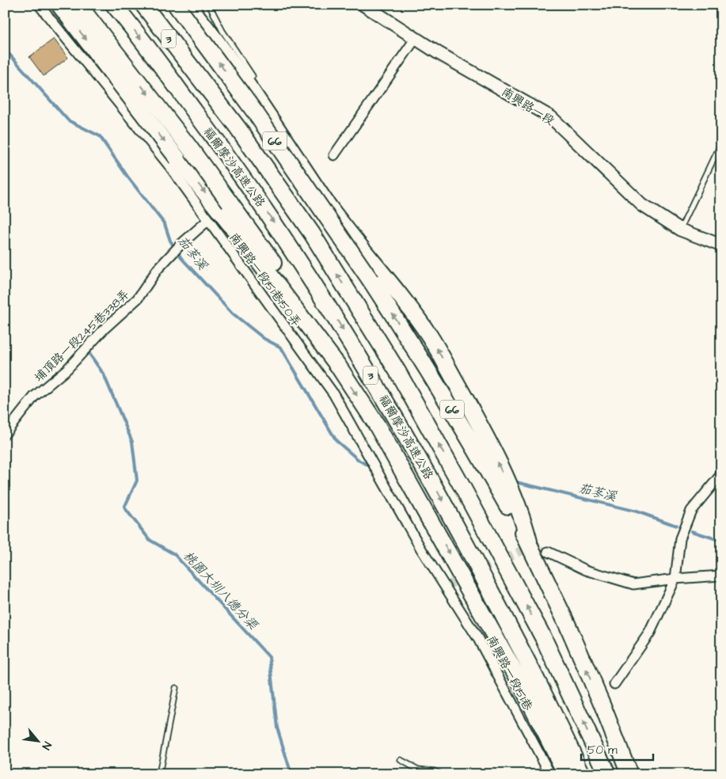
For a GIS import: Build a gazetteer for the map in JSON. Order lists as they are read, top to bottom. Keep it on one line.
{"streets":{"highway":["3","66","福爾摩沙高速公路"],"street":["南興路一段","南興路一段151巷150弄","埔頂路一段245巷338弄","南興路一段151巷"]},"crossings":[["南興路一段151巷150弄","埔頂路一段245巷338弄"],["南興路一段151巷150弄","南興路一段151巷"]],"water":["茄苳溪","桃園大圳八德分渠"],"scale_bar":"50 m","north":"bottom right"}
